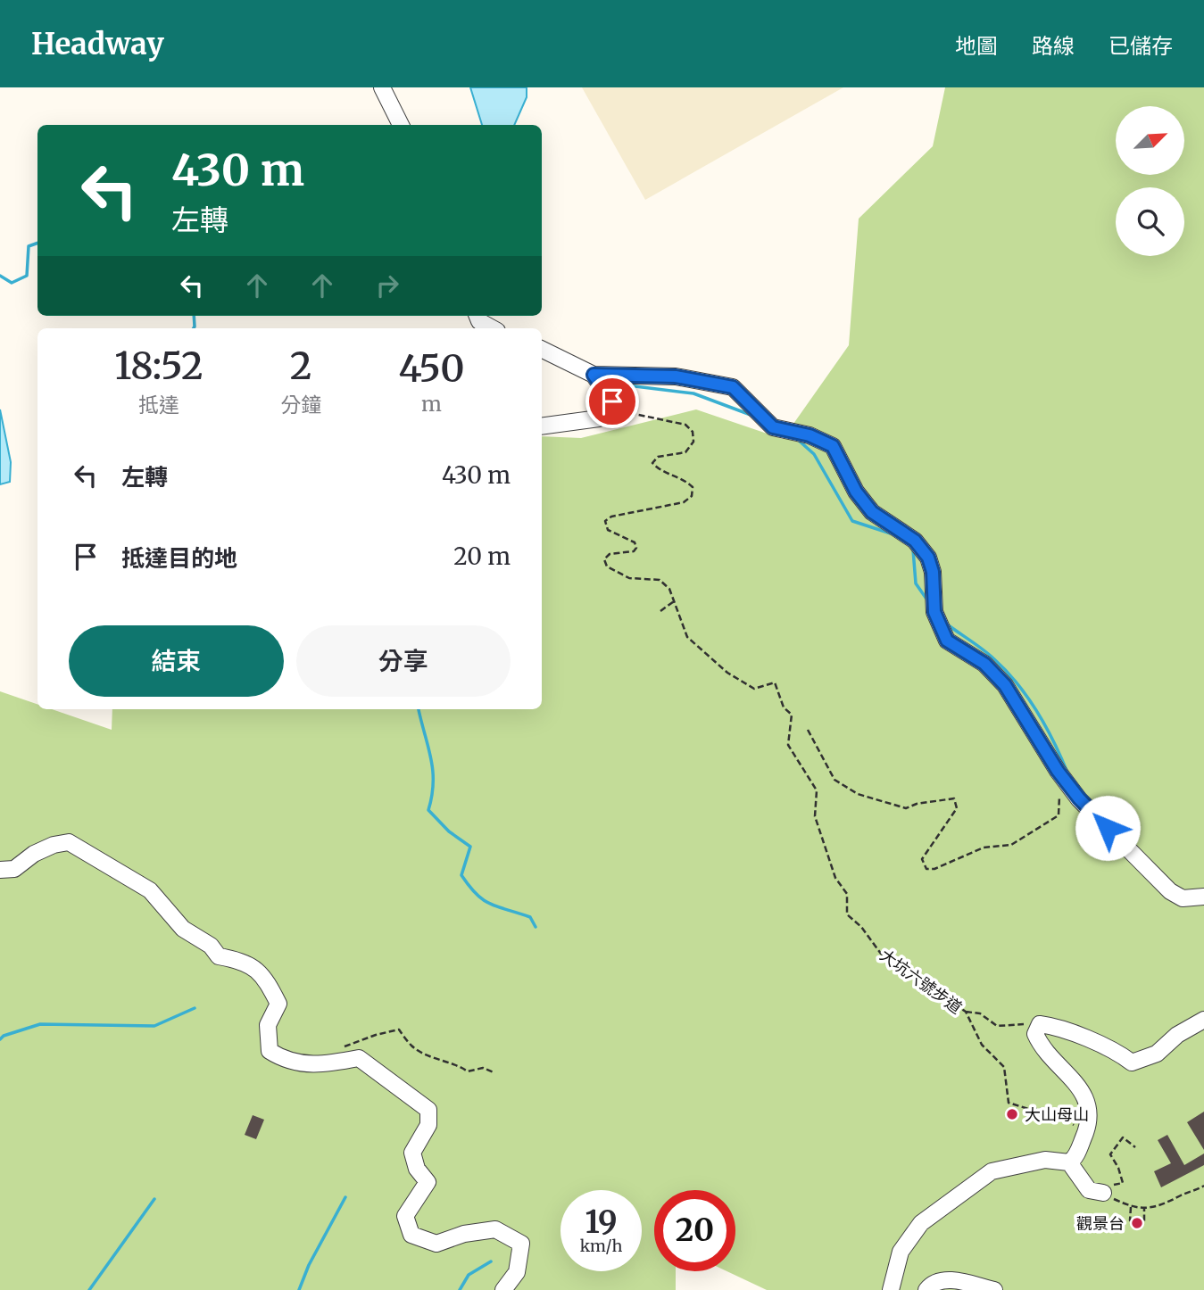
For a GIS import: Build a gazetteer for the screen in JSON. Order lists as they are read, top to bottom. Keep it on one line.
{"streets":{"path":["大坑六號步道"]},"places":["大山母山","觀景台"],"north":"top right","page":{"header":"Headway","nav":["地圖","路線","已儲存"],"turn":["430 m","左轉"],"eta":["18:52","抵達","2","分鐘","450","m"],"list":[{"name":"左轉","value":"430 m"},{"name":"抵達目的地","value":"20 m"}],"buttons":["結束","分享"],"speed":"19 km/h","limit":"20"}}
